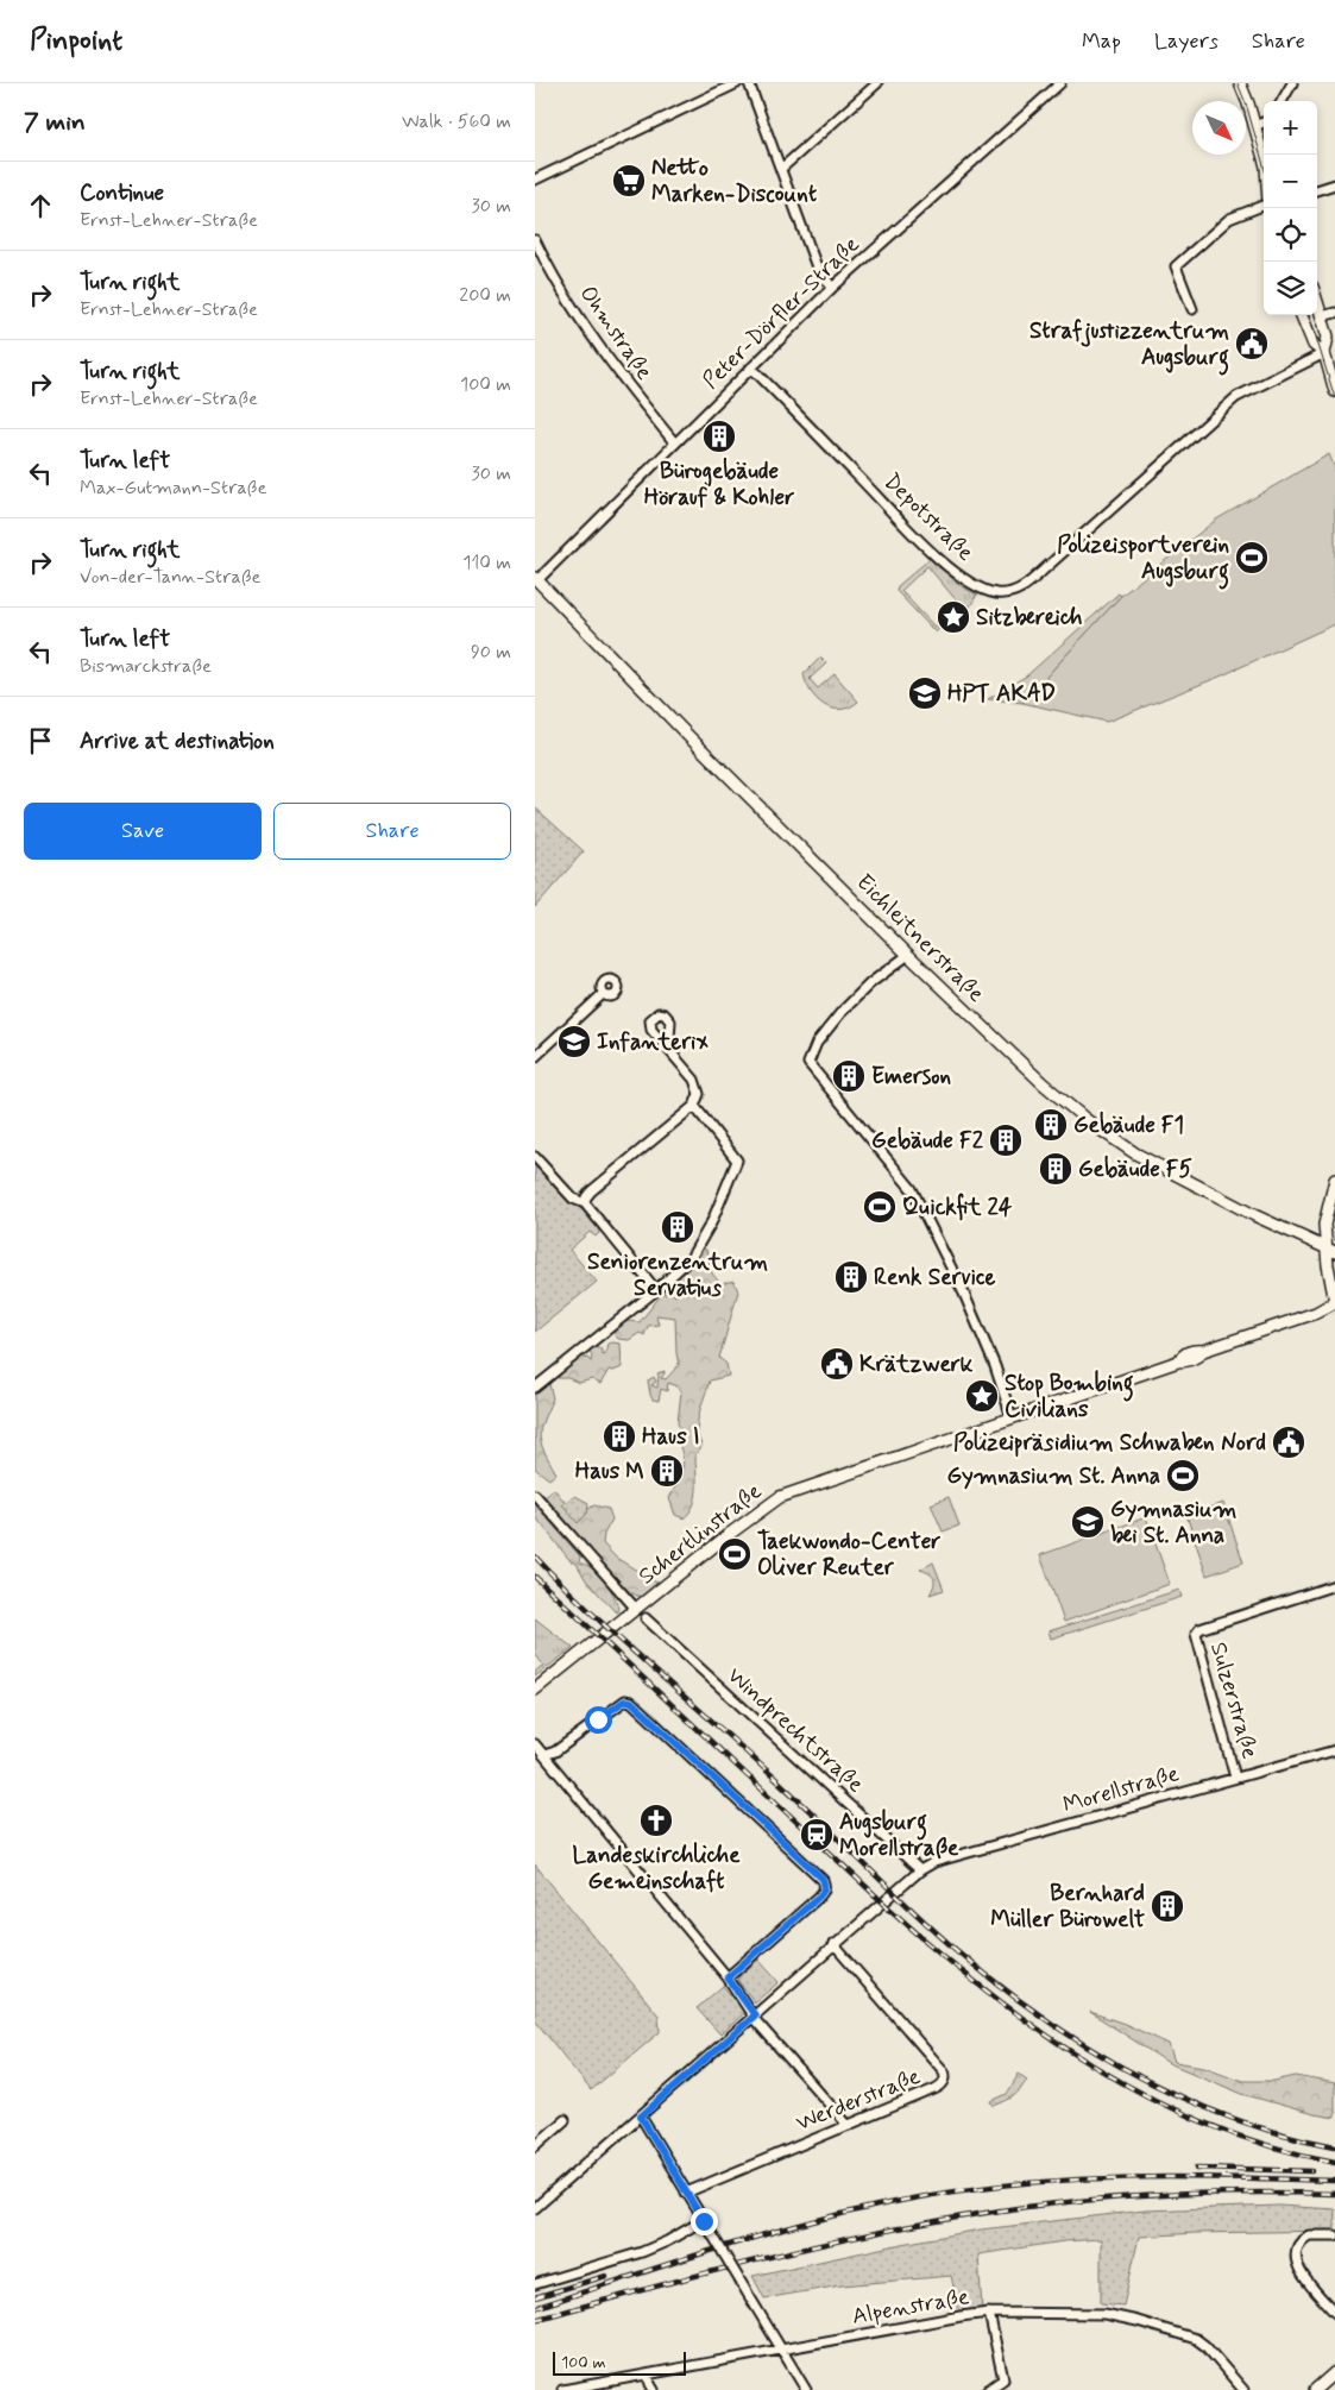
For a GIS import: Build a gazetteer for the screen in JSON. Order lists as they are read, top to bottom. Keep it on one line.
{"streets":{"main road":["Eichleitnerstraße","Schertlinstraße"],"street":["Peter-Dörfler-Straße","Ohmstraße","Depotstraße","Sulzerstraße","Windprechtstraße","Morellstraße","Werderstraße","Alpenstraße"]},"crossings":[["Peter-Dörfler-Straße","Ohmstraße"],["Peter-Dörfler-Straße","Depotstraße"],["Peter-Dörfler-Straße","Eichleitnerstraße"],["Sulzerstraße","Morellstraße"],["Windprechtstraße","Morellstraße"],["Morellstraße","Werderstraße"]],"places":{"supermarket":["Netto Marken-Discount"],"public building":["Strafjustizzentrum Augsburg","Krätzwerk","Polizeipräsidium Schwaben Nord"],"building":["Bürogebäude Hörauf & Kohler","Emerson","Gebäude F1","Gebäude F2","Gebäude F5","Seniorenzentrum Servatius","Renk Service","Haus I","Haus M","Bernhard Müller Bürowelt"],"sports":["Polizeisportverein Augsburg","Quickfit 24","Gymnasium St. Anna","Taekwondo-Center Oliver Reuter"],"place":["Sitzbereich","Stop Bombing Civilians"],"school or university":["HPT AKAD","Infanterix","Gymnasium bei St. Anna"],"church":["Landeskirchliche Gemeinschaft"],"station":["Augsburg Morellstraße"]},"scale_bar":"100 m","north":"bottom right","page":{"header":"Pinpoint","nav":["Map","Layers","Share"],"heading":["7 min","Walk · 560 m"],"map_buttons":["+","−"],"list":[["Continue","Ernst-Lehner-Straße","30 m"],["Turn right","Ernst-Lehner-Straße","200 m"],["Turn right","Ernst-Lehner-Straße","100 m"],["Turn left","Max-Gutmann-Straße","30 m"],["Turn right","Von-der-Tann-Straße","110 m"],["Turn left","Bismarckstraße","90 m"],"Arrive at destination"],"buttons":["Save","Share"],"scale":"100 m"}}
